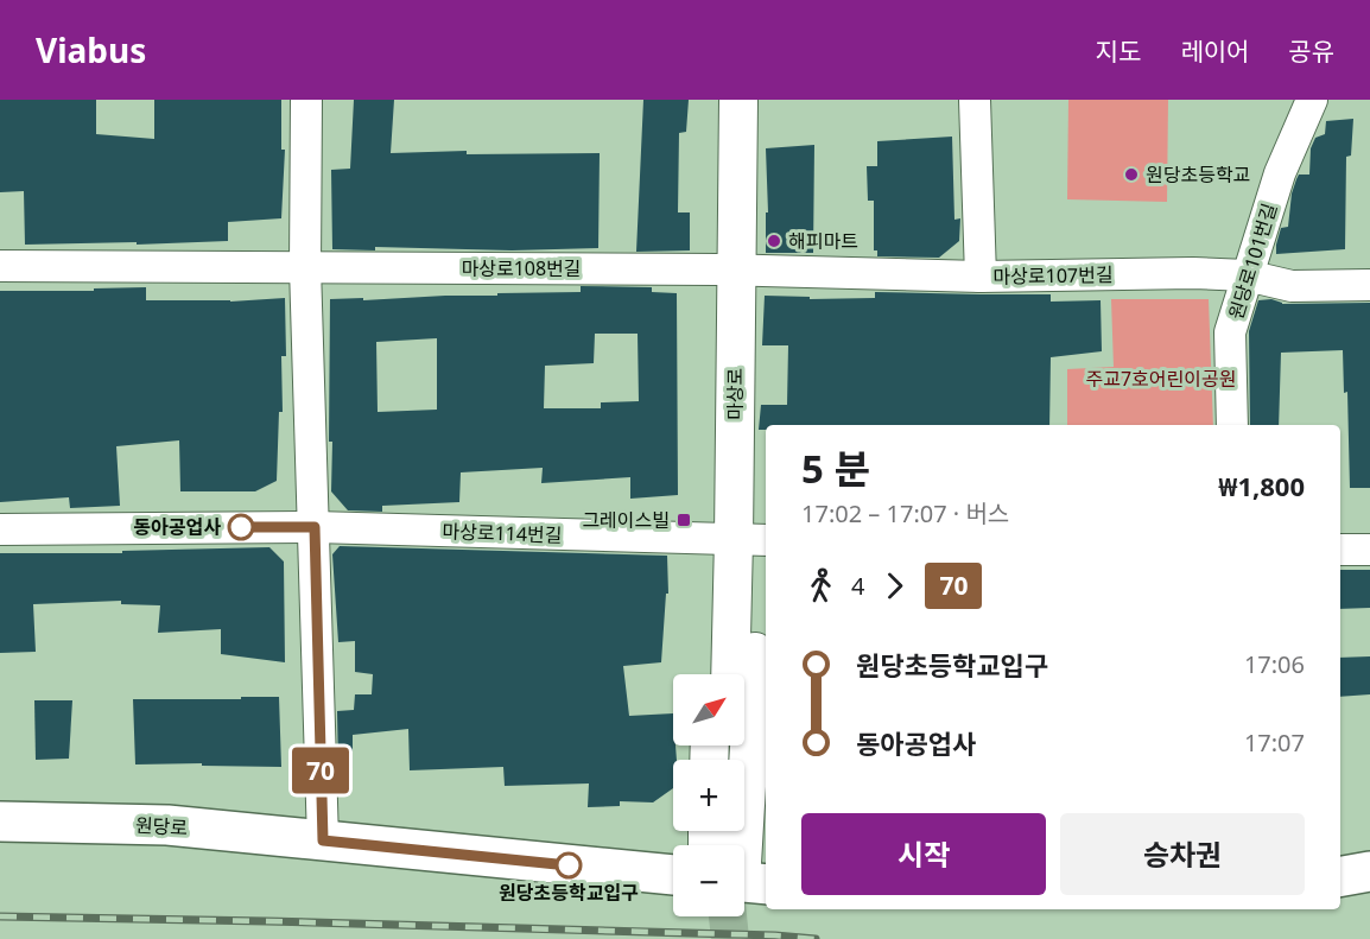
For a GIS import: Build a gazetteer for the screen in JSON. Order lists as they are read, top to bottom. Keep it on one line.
{"streets":{"main road":["원당로"],"street":["원당로101번길","마상로108번길","마상로107번길","마상로","마상로114번길"]},"crossings":[["원당로101번길","마상로107번길"],["마상로108번길","마상로107번길"],["마상로108번길","마상로"],["마상로107번길","마상로"],["마상로","마상로114번길"]],"parks":["주교7호어린이공원"],"places":{"other":["원당초등학교","해피마트","동아공업사","원당초등학교입구"],"transit":["그레이스빌"]},"lines":["bus line 70"],"north":"top right","page":{"header":"Viabus","nav":["지도","레이어","공유"],"on_map":"70","heading":["5 분","17:02 – 17:07 · 버스","₩1,800"],"legs":["4","70"],"list":[{"name":"원당초등학교입구","value":"17:06"},{"name":"동아공업사","value":"17:07"}],"map_buttons":["+","−"],"buttons":["시작","승차권"]}}
